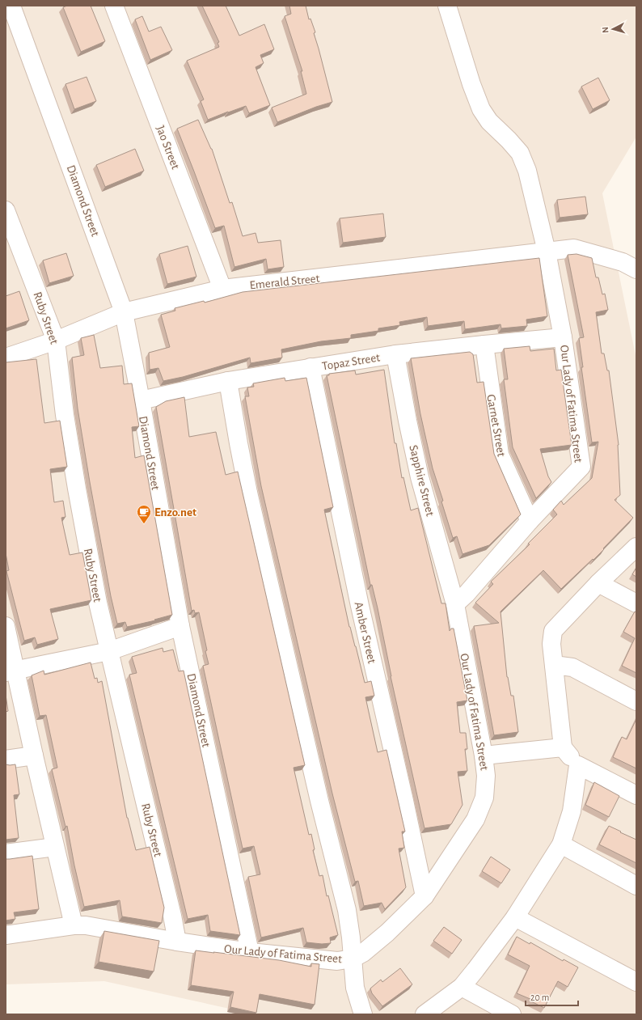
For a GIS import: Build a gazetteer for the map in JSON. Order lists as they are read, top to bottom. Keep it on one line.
{"streets":{"street":["Jao Street","Diamond Street","Emerald Street","Ruby Street","Topaz Street","Our Lady of Fatima Street","Garnet Street","Sapphire Street","Amber Street"]},"crossings":[["Jao Street","Emerald Street"],["Diamond Street","Emerald Street"],["Diamond Street","Topaz Street"],["Diamond Street","Our Lady of Fatima Street"],["Emerald Street","Ruby Street"],["Emerald Street","Our Lady of Fatima Street"],["Ruby Street","Our Lady of Fatima Street"],["Topaz Street","Our Lady of Fatima Street"],["Topaz Street","Garnet Street"],["Topaz Street","Sapphire Street"],["Topaz Street","Amber Street"],["Our Lady of Fatima Street","Garnet Street"],["Our Lady of Fatima Street","Sapphire Street"],["Our Lady of Fatima Street","Amber Street"]],"places":{"cafe":["Enzo.net"]},"scale_bar":"20 m","north":"left"}
